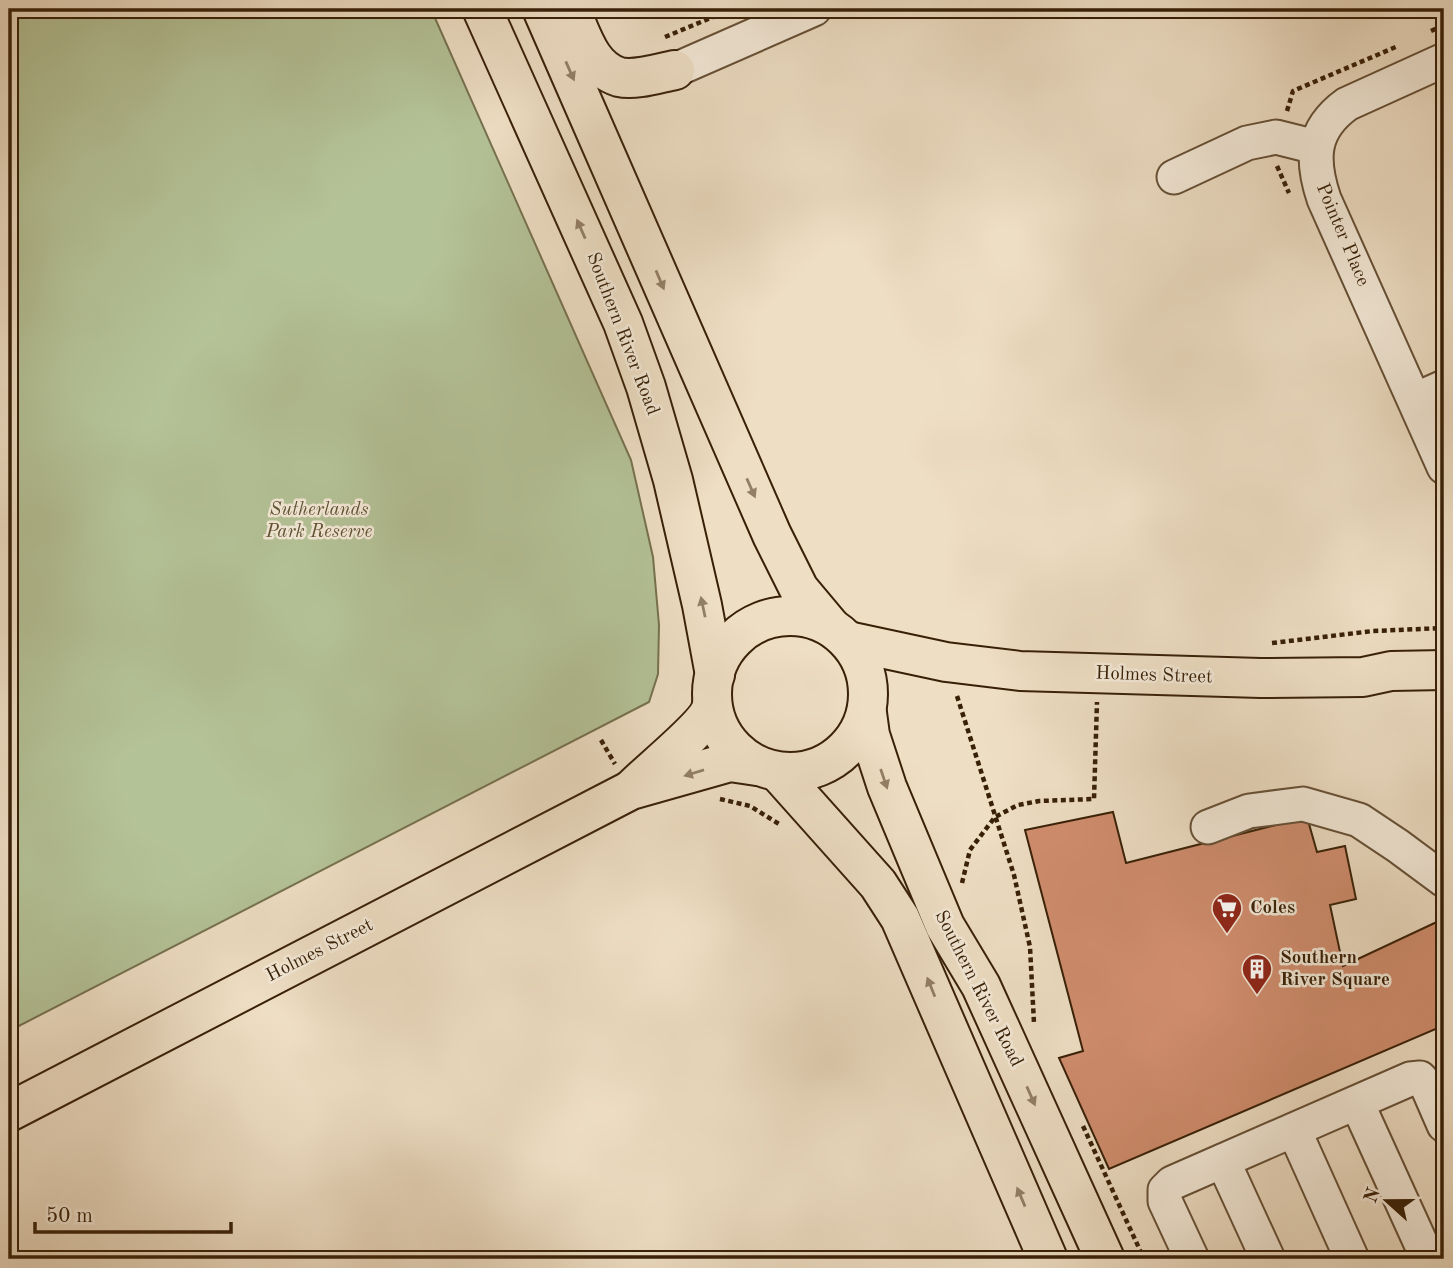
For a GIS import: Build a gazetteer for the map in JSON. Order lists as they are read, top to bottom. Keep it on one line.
{"streets":{"main road":["Southern River Road","Holmes Street"],"street":["Pointer Place"]},"crossings":[["Southern River Road","Holmes Street"]],"parks":["Sutherlands Park Reserve"],"places":{"supermarket":["Coles"],"building":["Southern River Square"]},"scale_bar":"50 m","north":"left"}
